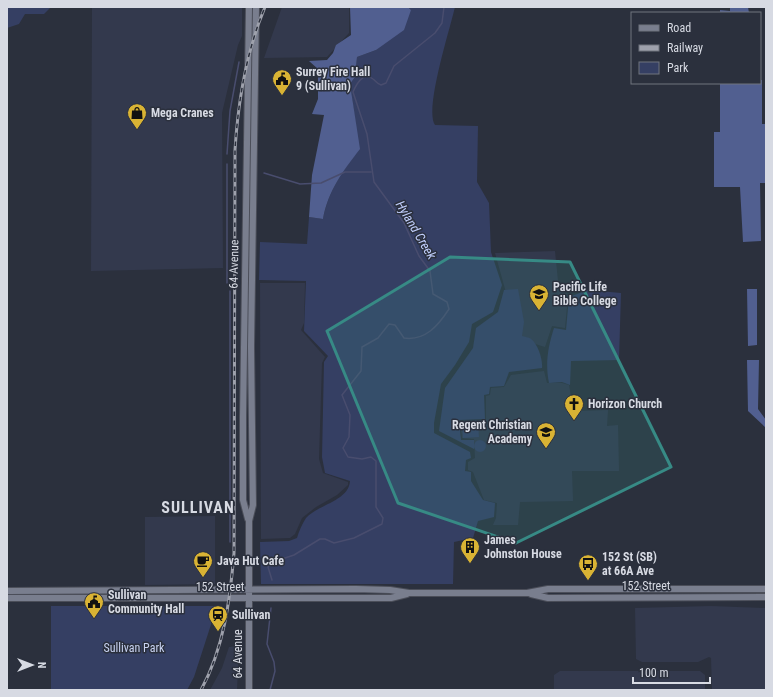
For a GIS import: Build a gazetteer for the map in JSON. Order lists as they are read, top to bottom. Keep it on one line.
{"streets":{"main road":["64 Avenue","152 Street"]},"crossings":[["64 Avenue","152 Street"]],"districts":["SULLIVAN"],"water":["Hyland Creek"],"parks":["Sullivan Park"],"places":{"public building":["Surrey Fire Hall 9 (Sullivan)","Sullivan Community Hall"],"shop":["Mega Cranes"],"school or university":["Pacific Life Bible College","Regent Christian Academy"],"church":["Horizon Church"],"building":["James Johnston House"],"cafe":["Java Hut Cafe"],"bus stop":["152 St (SB) at 66A Ave"],"station":["Sullivan"]},"legend":["Road","Railway","Park"],"scale_bar":"100 m","north":"right"}
